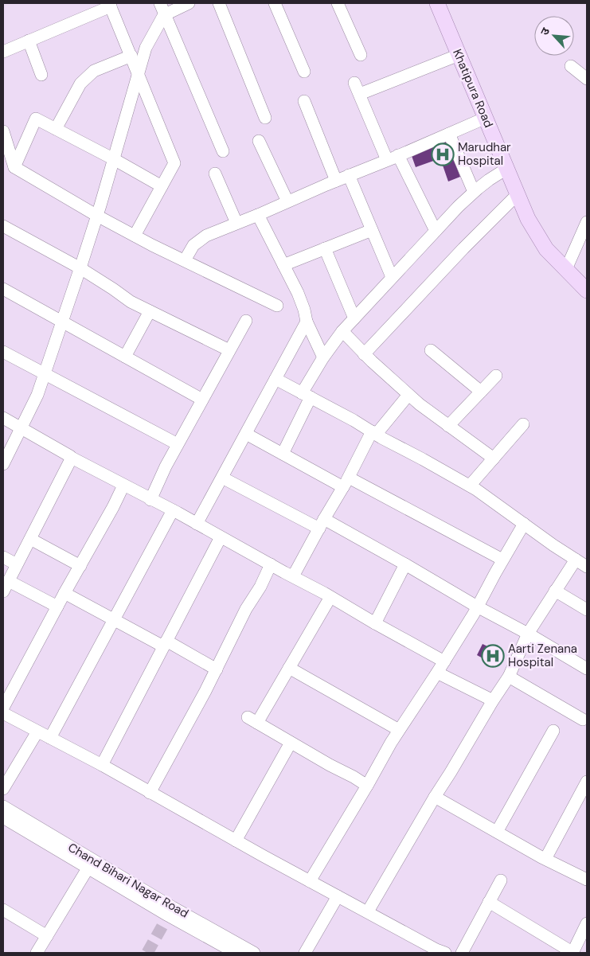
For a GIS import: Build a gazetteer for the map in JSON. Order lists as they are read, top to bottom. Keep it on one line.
{"streets":{"main road":["Khatipura Road"],"street":["Chand Bihari Nagar Road"]},"places":{"hospital":["Marudhar Hospital","Aarti Zenana Hospital"]},"north":"top left"}
